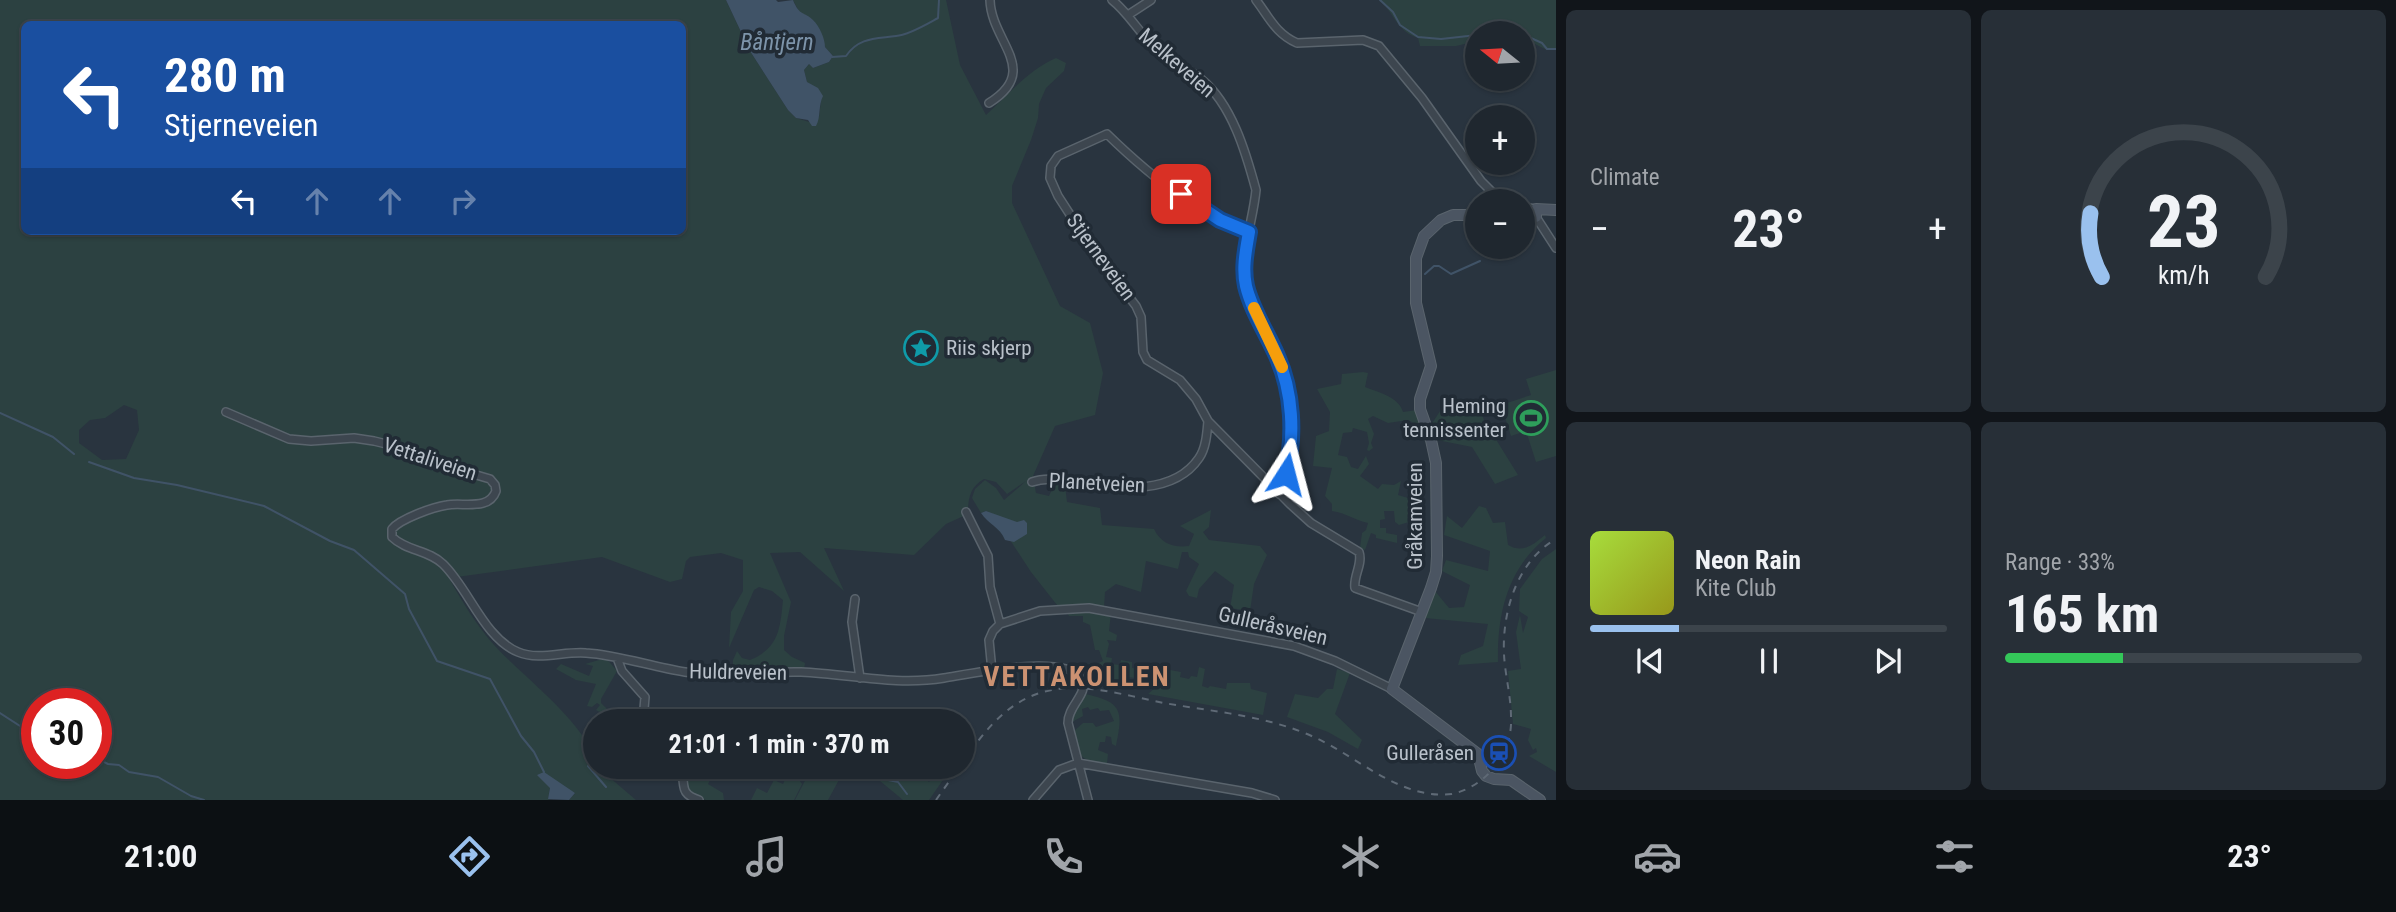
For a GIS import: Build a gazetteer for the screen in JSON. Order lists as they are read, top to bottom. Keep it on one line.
{"streets":{"street":["Melkeveien","Stjerneveien","Vettaliveien","Planetveien","Gråkamveien","Gulleråsveien","Huldreveien"]},"crossings":[["Melkeveien","Stjerneveien"],["Stjerneveien","Planetveien"],["Stjerneveien","Gråkamveien"],["Vettaliveien","Huldreveien"],["Gråkamveien","Gulleråsveien"]],"districts":["VETTAKOLLEN"],"water":["Båntjern"],"places":{"place":["Riis skjerp"],"sports":["Heming tennissenter"],"station":["Gulleråsen"]},"north":"left","page":{"tile":["Climate",["Range · 33%","165 km"]],"map_buttons":["+","−"],"turn":["280 m","Stjerneveien"],"heat":["−","23°","+"],"song":["Neon Rain","Kite Club"],"limit":"30","trip":"21:01 · 1 min · 370 m","tabs":["21:00","23°"],"gauge":["23","km/h"]}}
